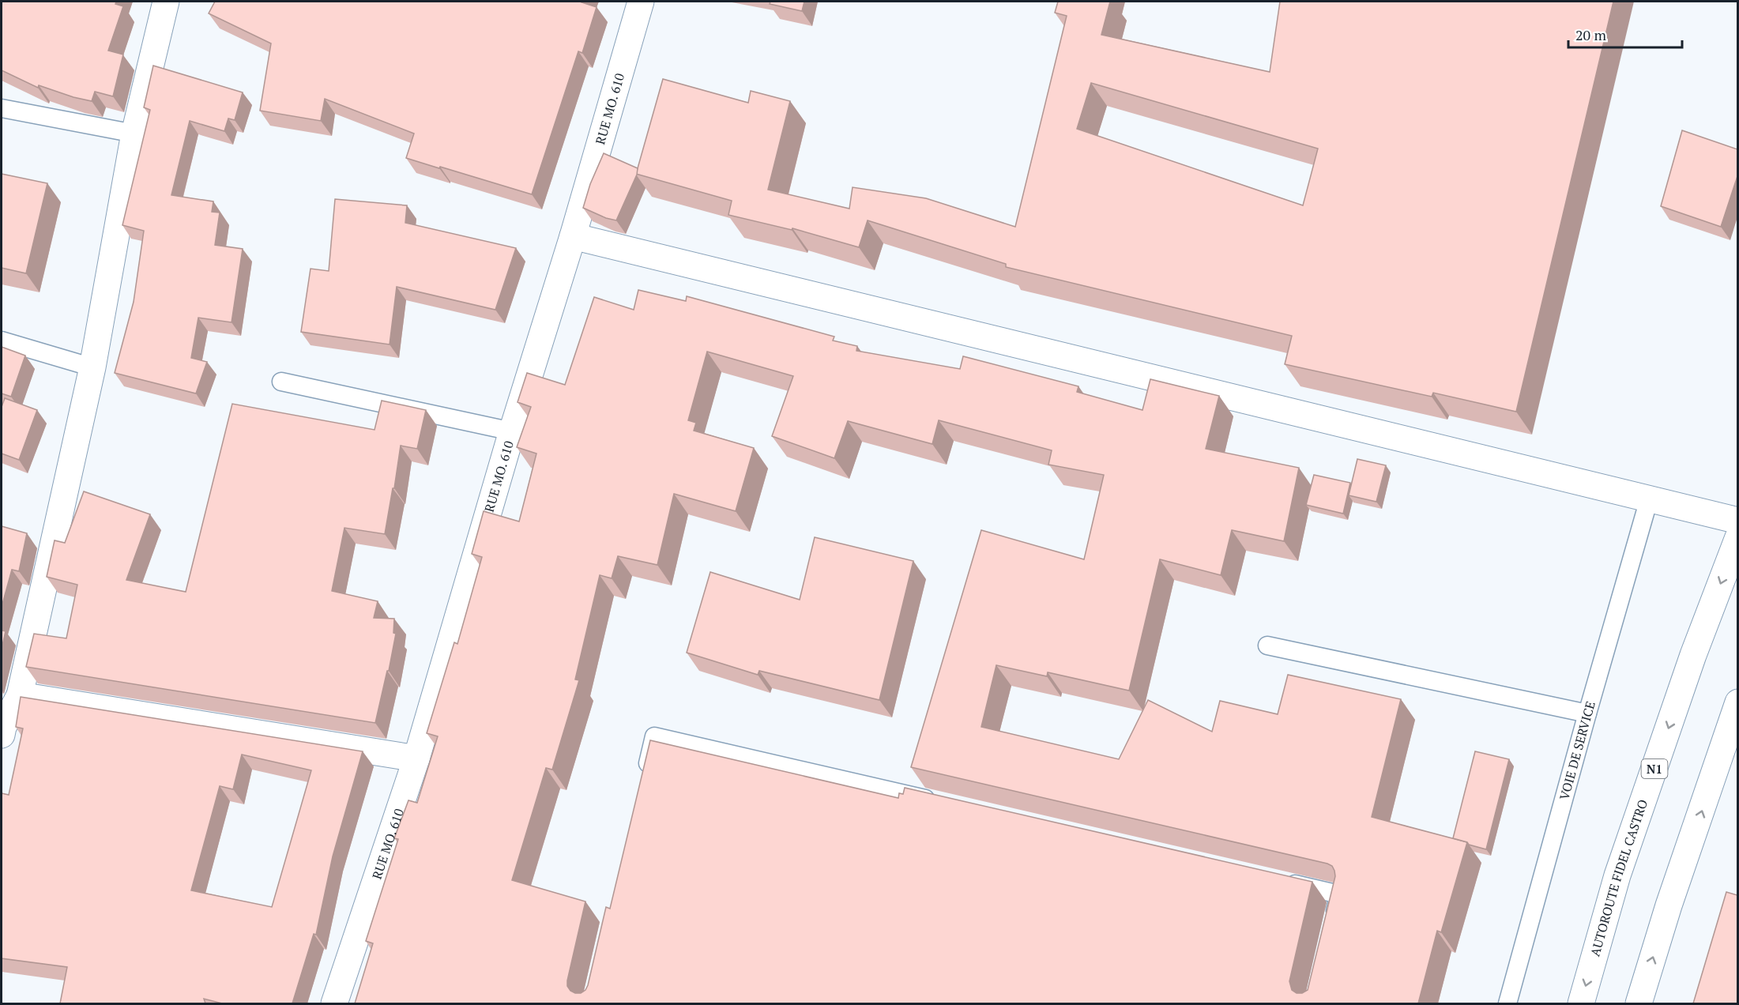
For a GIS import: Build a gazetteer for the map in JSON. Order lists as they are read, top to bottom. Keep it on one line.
{"streets":{"main road":["RUE MO. 610","N1","AUTOROUTE FIDEL CASTRO"],"lane":["VOIE DE SERVICE"]},"scale_bar":"20 m"}
